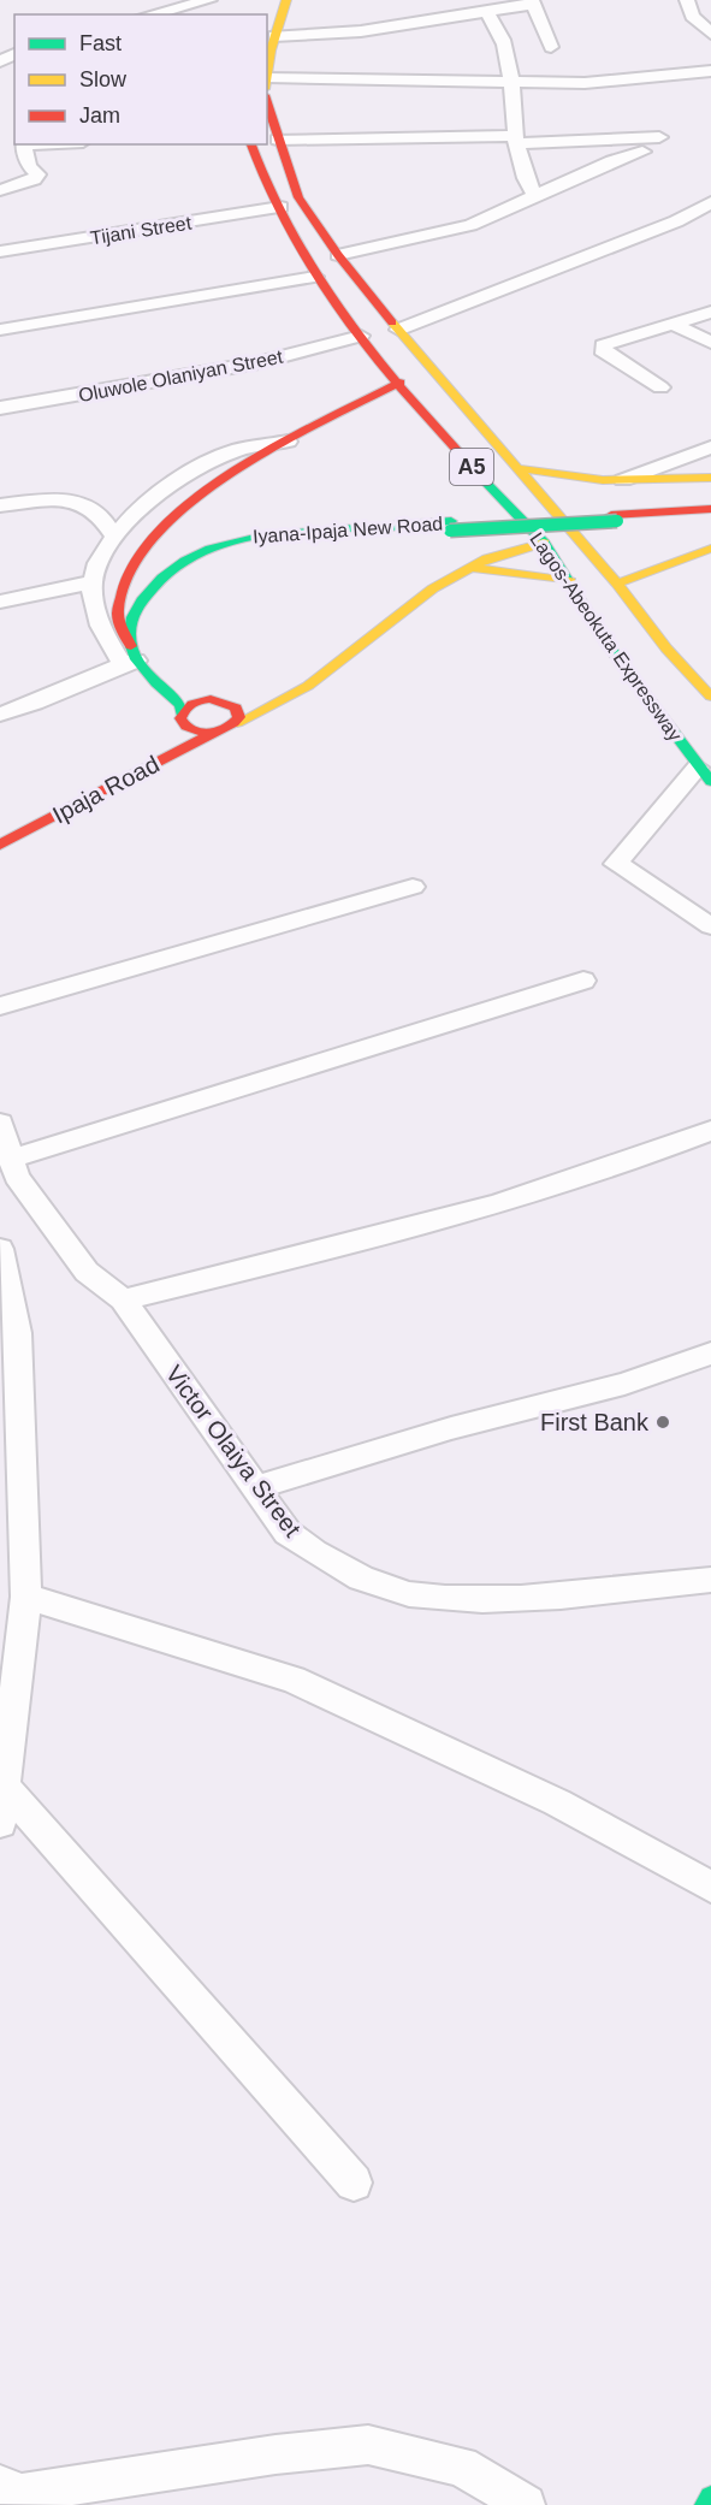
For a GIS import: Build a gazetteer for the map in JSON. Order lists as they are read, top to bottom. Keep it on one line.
{"streets":{"main road":["A5","Iyana-Ipaja New Road","Lagos-Abeokuta Expressway","Ipaja Road"],"street":["Tijani Street","Oluwole Olaniyan Street","Victor Olaiya Street"]},"crossings":[["Tijani Street","Lagos-Abeokuta Expressway"],["Oluwole Olaniyan Street","Lagos-Abeokuta Expressway"]],"places":["First Bank"],"legend":["Fast","Slow","Jam"]}
